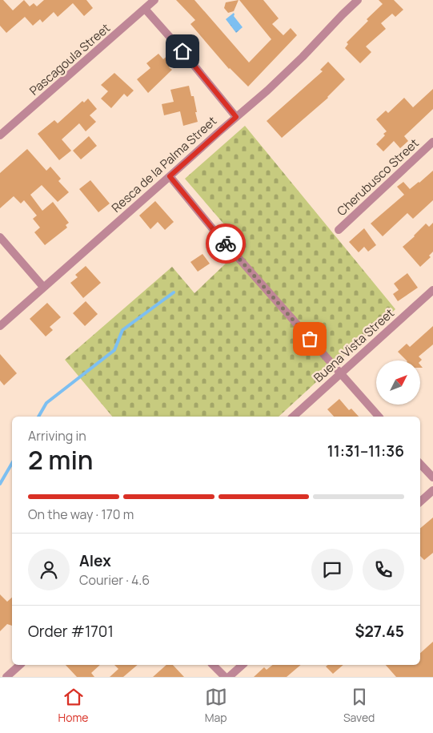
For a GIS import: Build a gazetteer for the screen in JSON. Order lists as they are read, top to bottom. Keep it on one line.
{"streets":{"street":["Pascagoula Street","Resca de la Palma Street","Cherubusco Street","Buena Vista Street"]},"north":"top right","page":{"heading":["2 min","Arriving in","11:31–11:36"],"panel":["Alex","Courier · 4.6","Order #1701","$27.45"],"bar":"On the way · 170 m","tabs":["Home","Map","Saved"]}}
